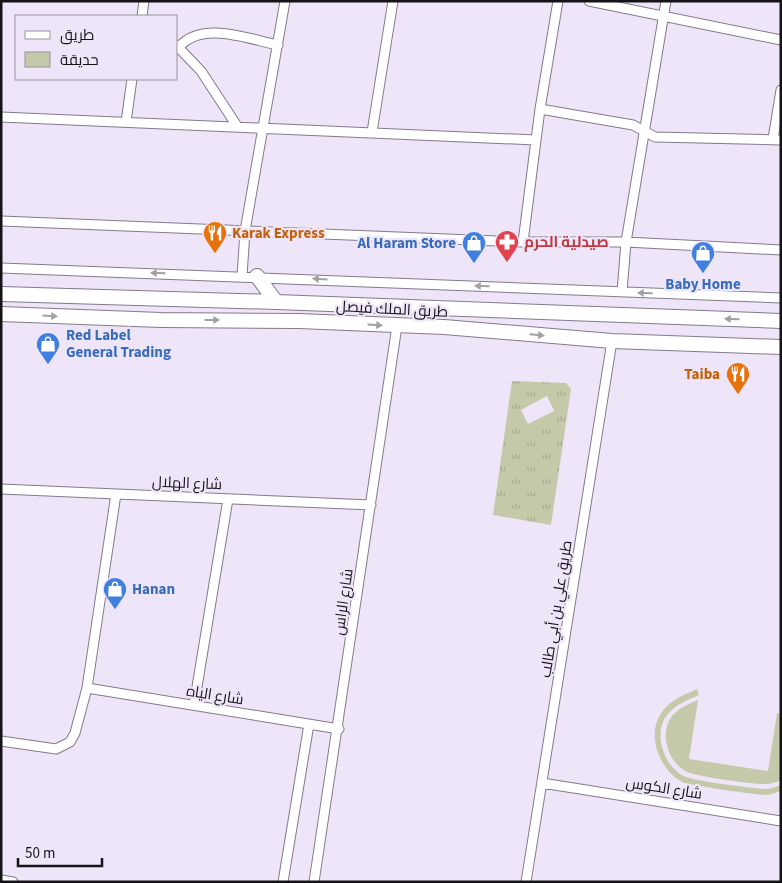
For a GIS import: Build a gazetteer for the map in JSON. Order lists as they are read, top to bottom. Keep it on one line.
{"streets":{"main road":["طريق الملك فيصل"],"street":["شارع الهلال","شارع الراس","طريق علي بن أبي طالب","شارع الياه","شارع الكوس"]},"crossings":[["طريق الملك فيصل","شارع الراس"],["طريق الملك فيصل","طريق علي بن أبي طالب"],["شارع الهلال","شارع الراس"],["شارع الراس","شارع الياه"],["طريق علي بن أبي طالب","شارع الكوس"]],"places":{"restaurant":["Karak Express","Taiba"],"pharmacy":["صيدلية الحرم"],"shop":["Al Haram Store","Baby Home","Red Label General Trading","Hanan"]},"legend":["طريق","حديقة"],"scale_bar":"50 m"}
